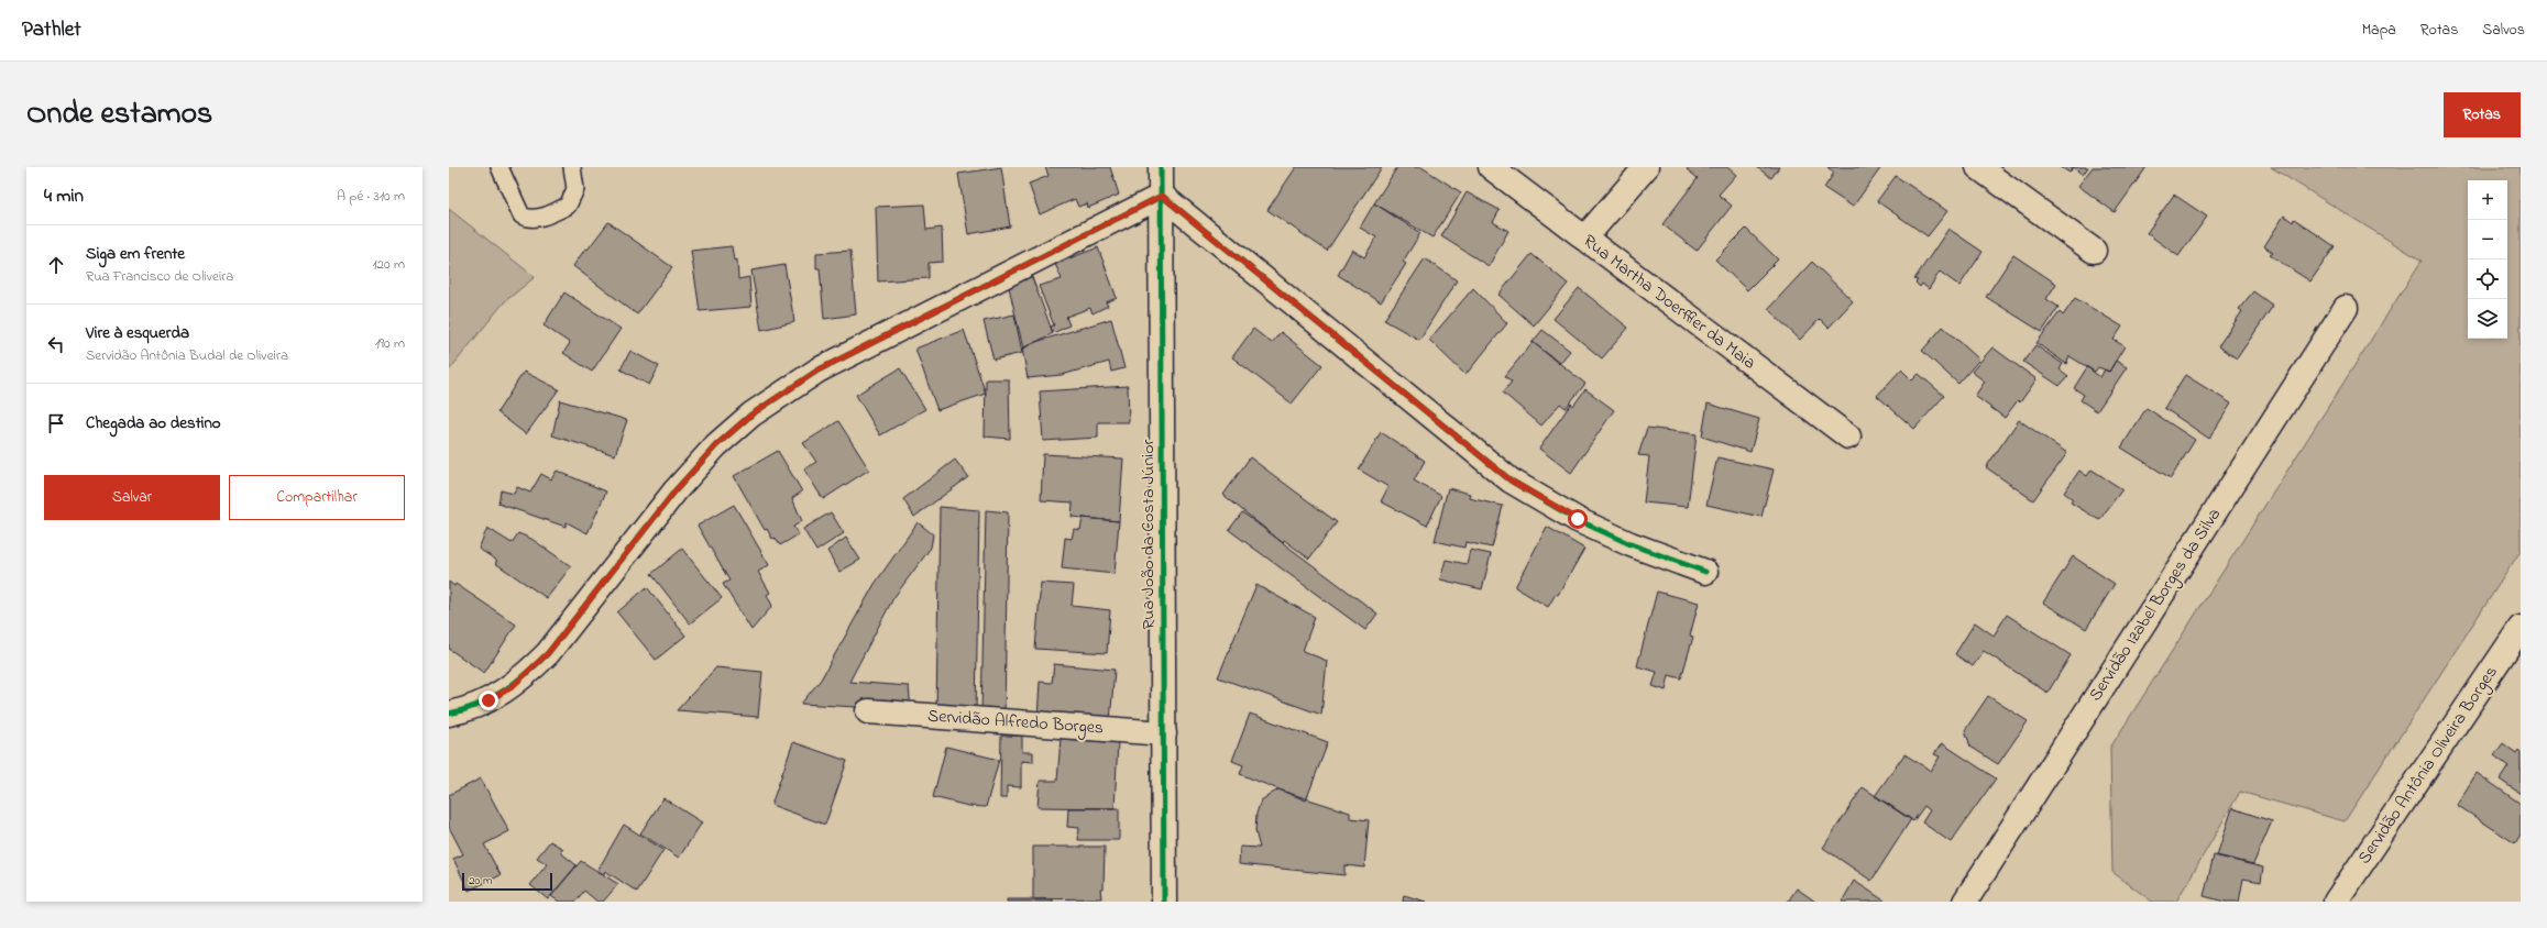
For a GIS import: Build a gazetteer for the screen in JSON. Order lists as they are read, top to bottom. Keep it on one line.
{"streets":{"street":["Rua Martha Doerffler da Maia","Rua João da Costa Júnior","Servidão Izabel Borges da Silva","Servidão Alfredo Borges","Servidão Antônia Oliveira Borges"]},"crossings":[["Rua João da Costa Júnior","Servidão Alfredo Borges"]],"scale_bar":"20 m","page":{"header":"Pathlet","nav":["Mapa","Rotas","Salvos"],"title":"Onde estamos","buttons":["Rotas",["Salvar","Compartilhar"]],"heading":["4 min","A pé · 310 m"],"map_buttons":["+","−"],"list":[["Siga em frente","Rua Francisco de Oliveira","120 m"],["Vire à esquerda","Servidão Antônia Budal de Oliveira","190 m"],"Chegada ao destino"],"scale":"20 m"}}
